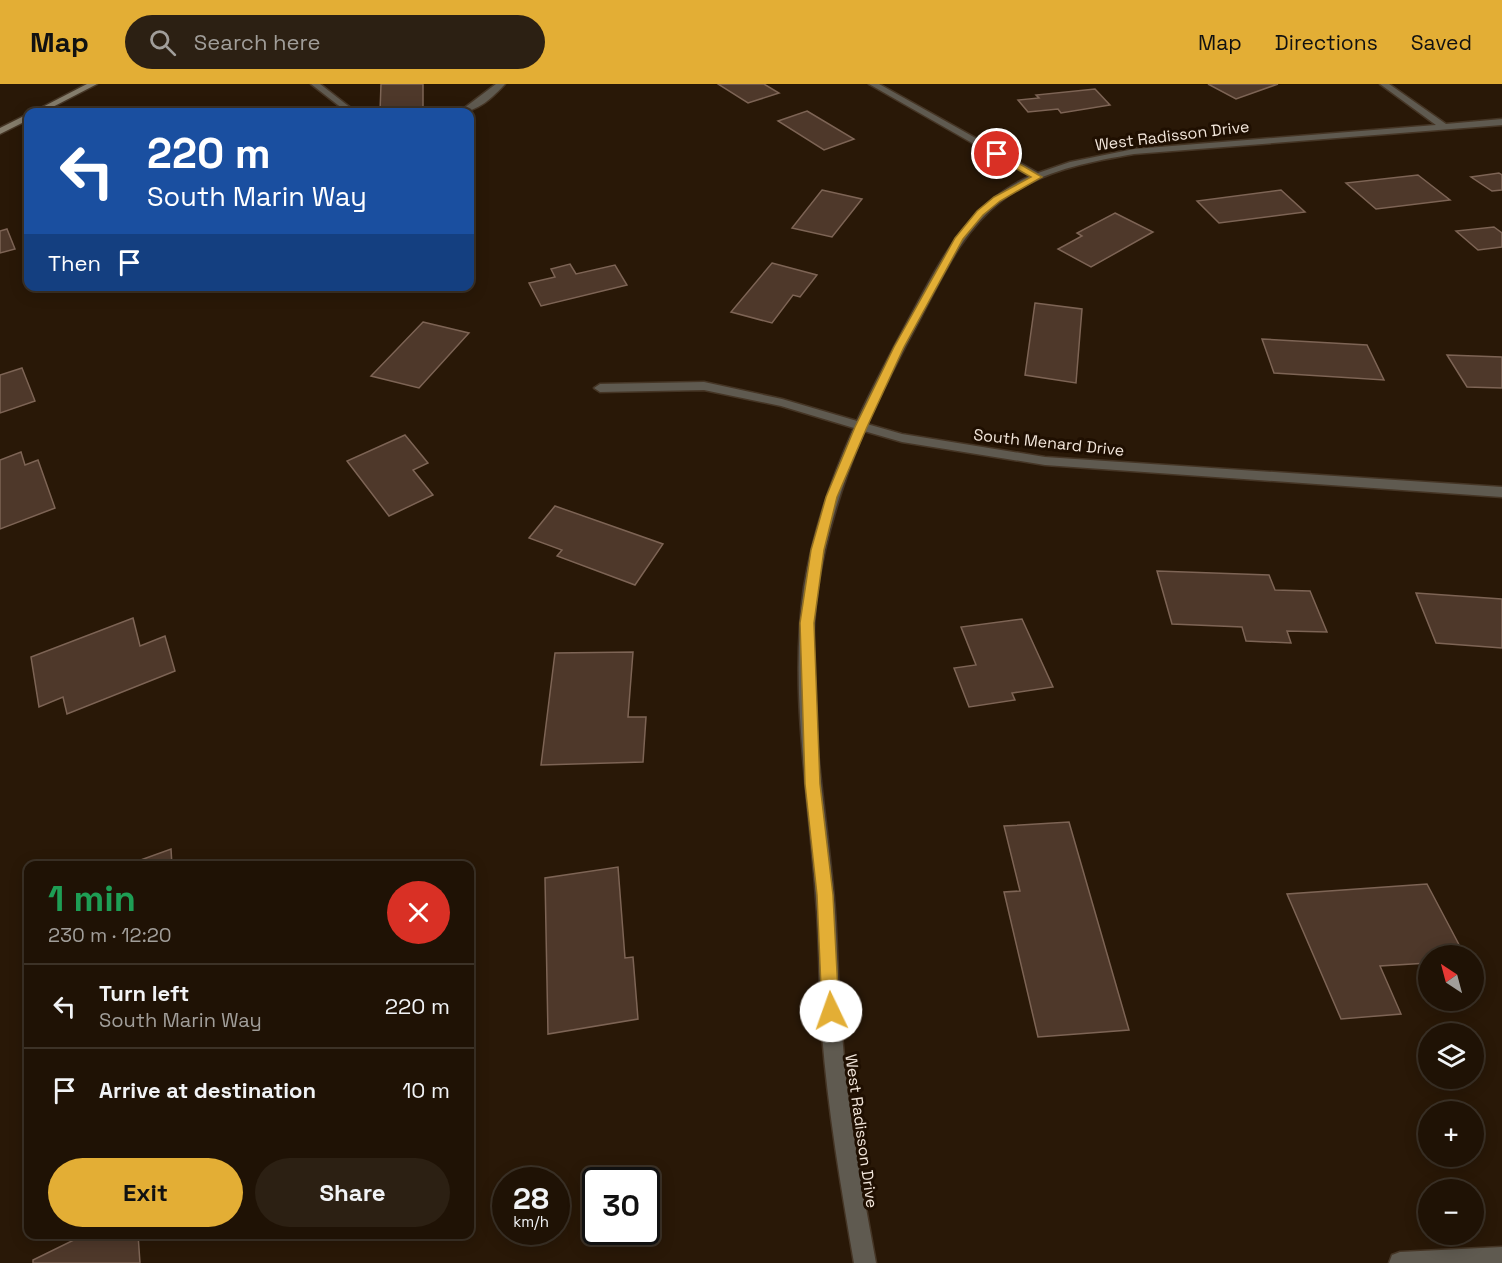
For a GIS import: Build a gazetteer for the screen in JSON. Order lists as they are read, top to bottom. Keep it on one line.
{"streets":{"street":["West Radisson Drive","South Menard Drive"]},"crossings":[["West Radisson Drive","South Menard Drive"]],"north":"top left","page":{"header":"Map","search":"Search here","nav":["Map","Directions","Saved"],"turn":["220 m","South Marin Way"],"then":"Then","heading":["1 min","230 m · 12:20"],"map_buttons":["+","−"],"list":[{"name":"Turn left","note":"South Marin Way","value":"220 m"},{"name":"Arrive at destination","value":"10 m"}],"buttons":["Exit","Share"],"speed":"28 km/h","limit":"30"}}
